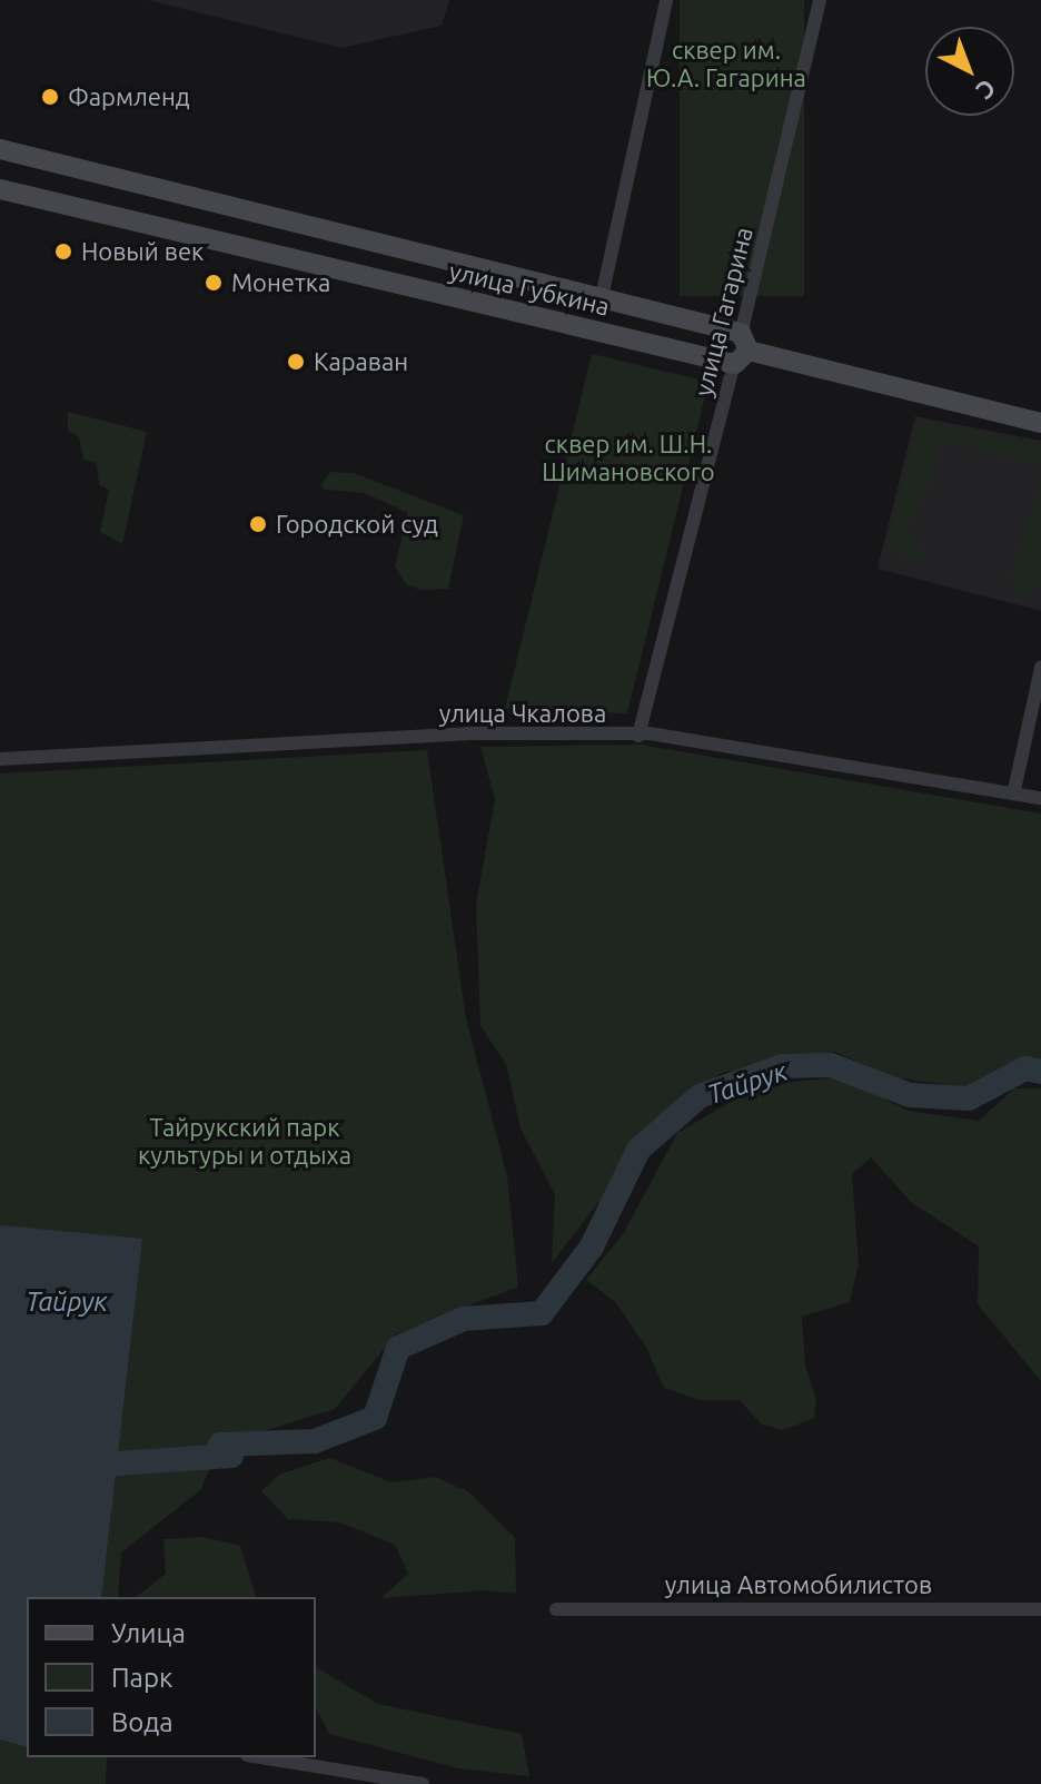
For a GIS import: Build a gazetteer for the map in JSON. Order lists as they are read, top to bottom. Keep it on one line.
{"streets":{"main road":["улица Губкина"],"street":["улица Гагарина","улица Чкалова","улица Автомобилистов"]},"crossings":[["улица Губкина","улица Гагарина"],["улица Гагарина","улица Чкалова"]],"water":["Тайрук"],"parks":["сквер им. Ю.А. Гагарина","сквер им. Ш.Н. Шимановского","Тайрукский парк культуры и отдыха"],"places":["Фармленд","Новый век","Монетка","Караван","Городской суд"],"legend":["Улица","Парк","Вода"],"north":"bottom right"}
